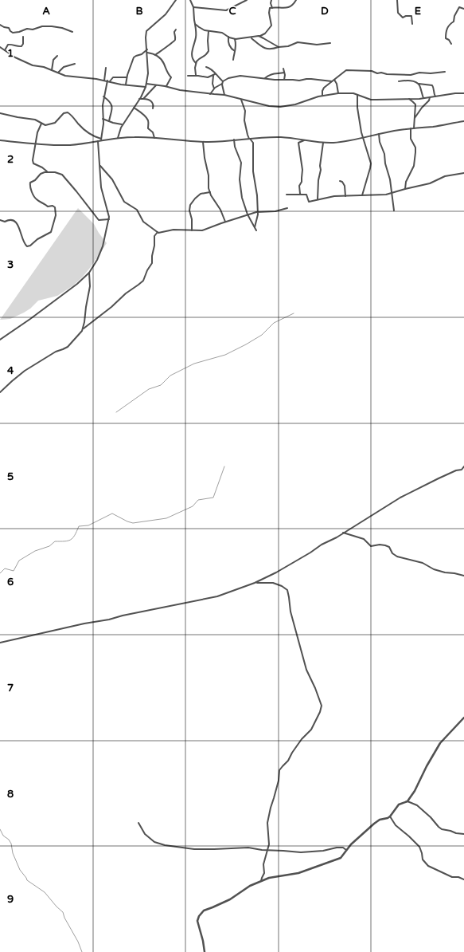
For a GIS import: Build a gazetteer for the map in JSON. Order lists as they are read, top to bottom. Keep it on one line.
{"grid":{"columns":["A","B","C","D","E"],"rows":["1","2","3","4","5","6","7","8","9"]}}
